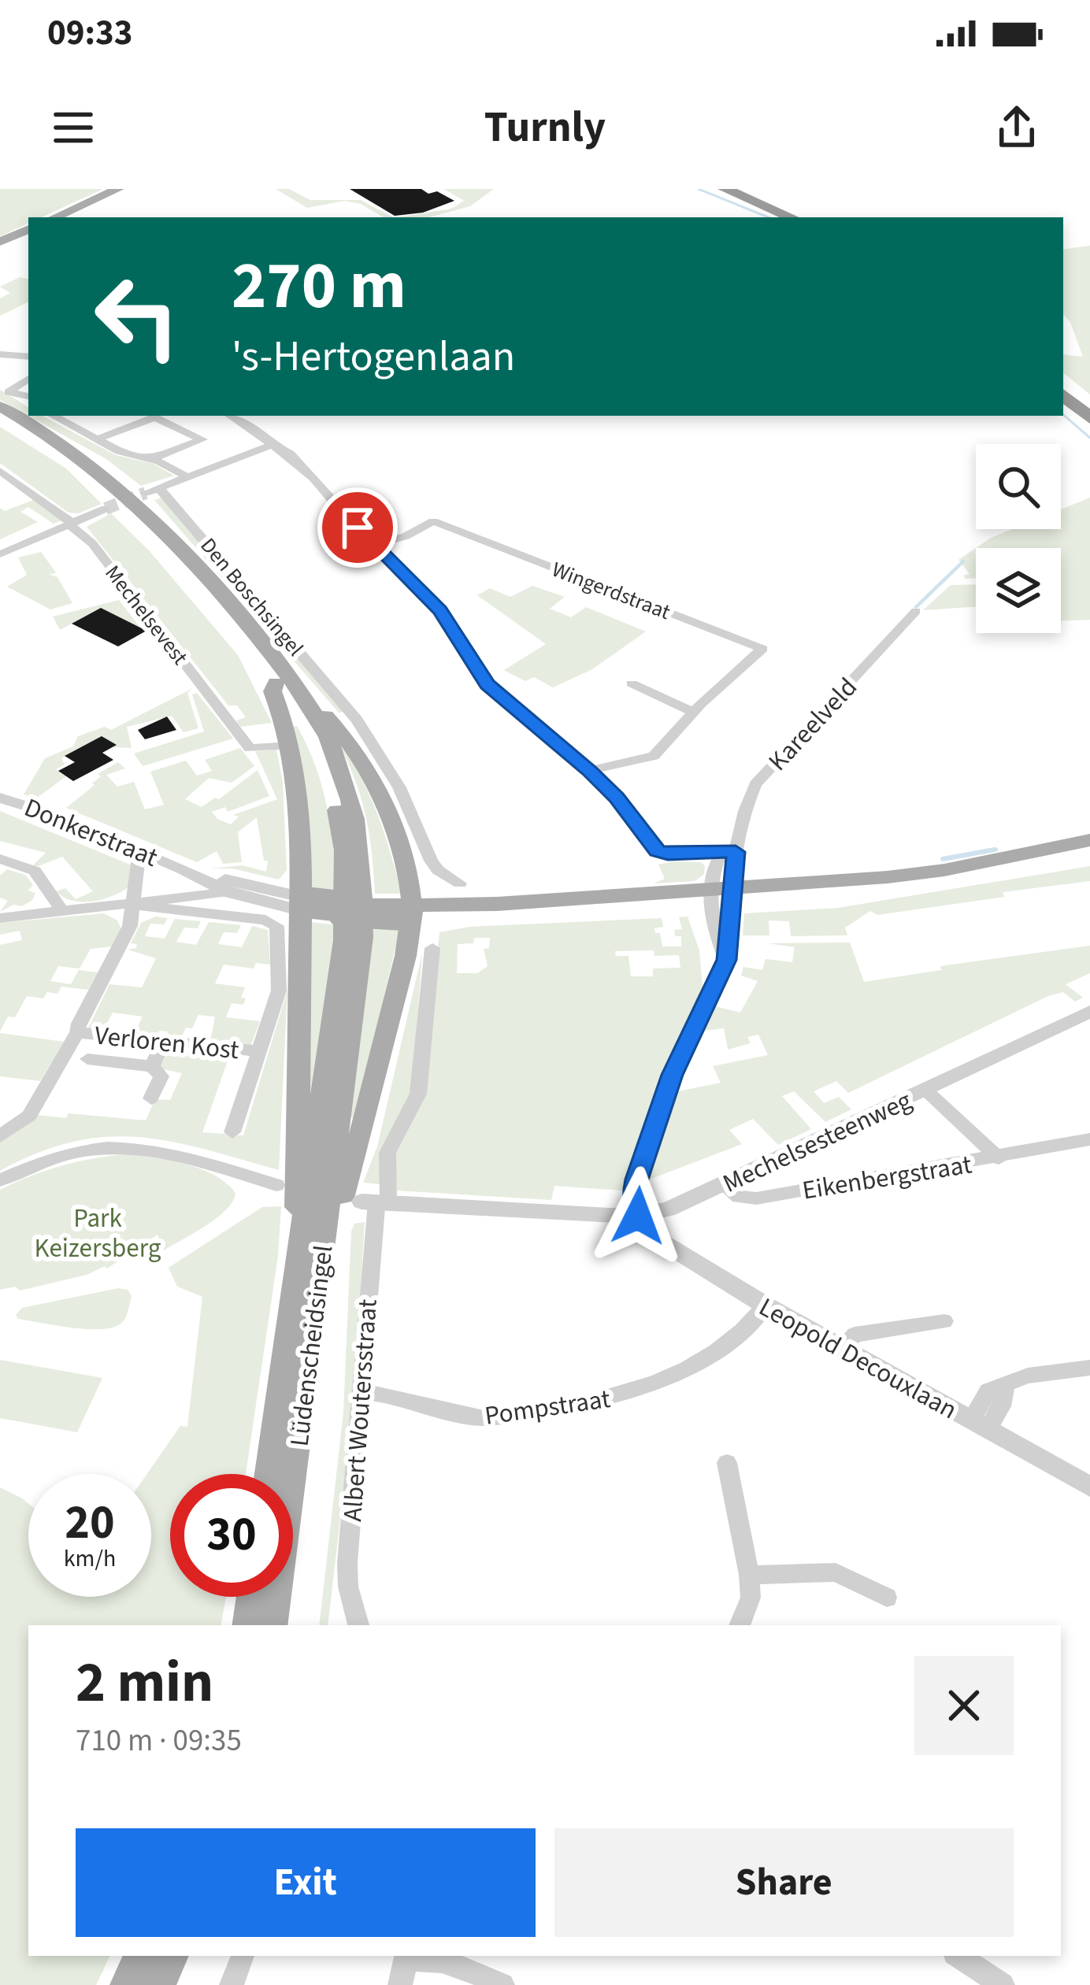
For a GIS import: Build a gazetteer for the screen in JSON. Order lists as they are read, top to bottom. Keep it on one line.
{"streets":{"main road":["Den Boschsingel","Lüdenscheidsingel"],"street":["Wingerdstraat","Mechelsevest","Kareelveld","Donkerstraat","Verloren Kost","Mechelsesteenweg","Eikenbergstraat","Leopold Decouxlaan","Pompstraat","Albert Woutersstraat"]},"crossings":[["Den Boschsingel","Lüdenscheidsingel"],["Kareelveld","Mechelsesteenweg"],["Kareelveld","Leopold Decouxlaan"],["Donkerstraat","Verloren Kost"],["Mechelsesteenweg","Eikenbergstraat"],["Mechelsesteenweg","Leopold Decouxlaan"],["Mechelsesteenweg","Albert Woutersstraat"],["Leopold Decouxlaan","Pompstraat"],["Pompstraat","Albert Woutersstraat"]],"parks":["Park Keizersberg"],"page":{"status":"09:33","header":"Turnly","turn":["270 m","'s-Hertogenlaan"],"speed":"20 km/h","limit":"30","heading":["2 min","710 m · 09:35"],"buttons":["Exit","Share"]}}
